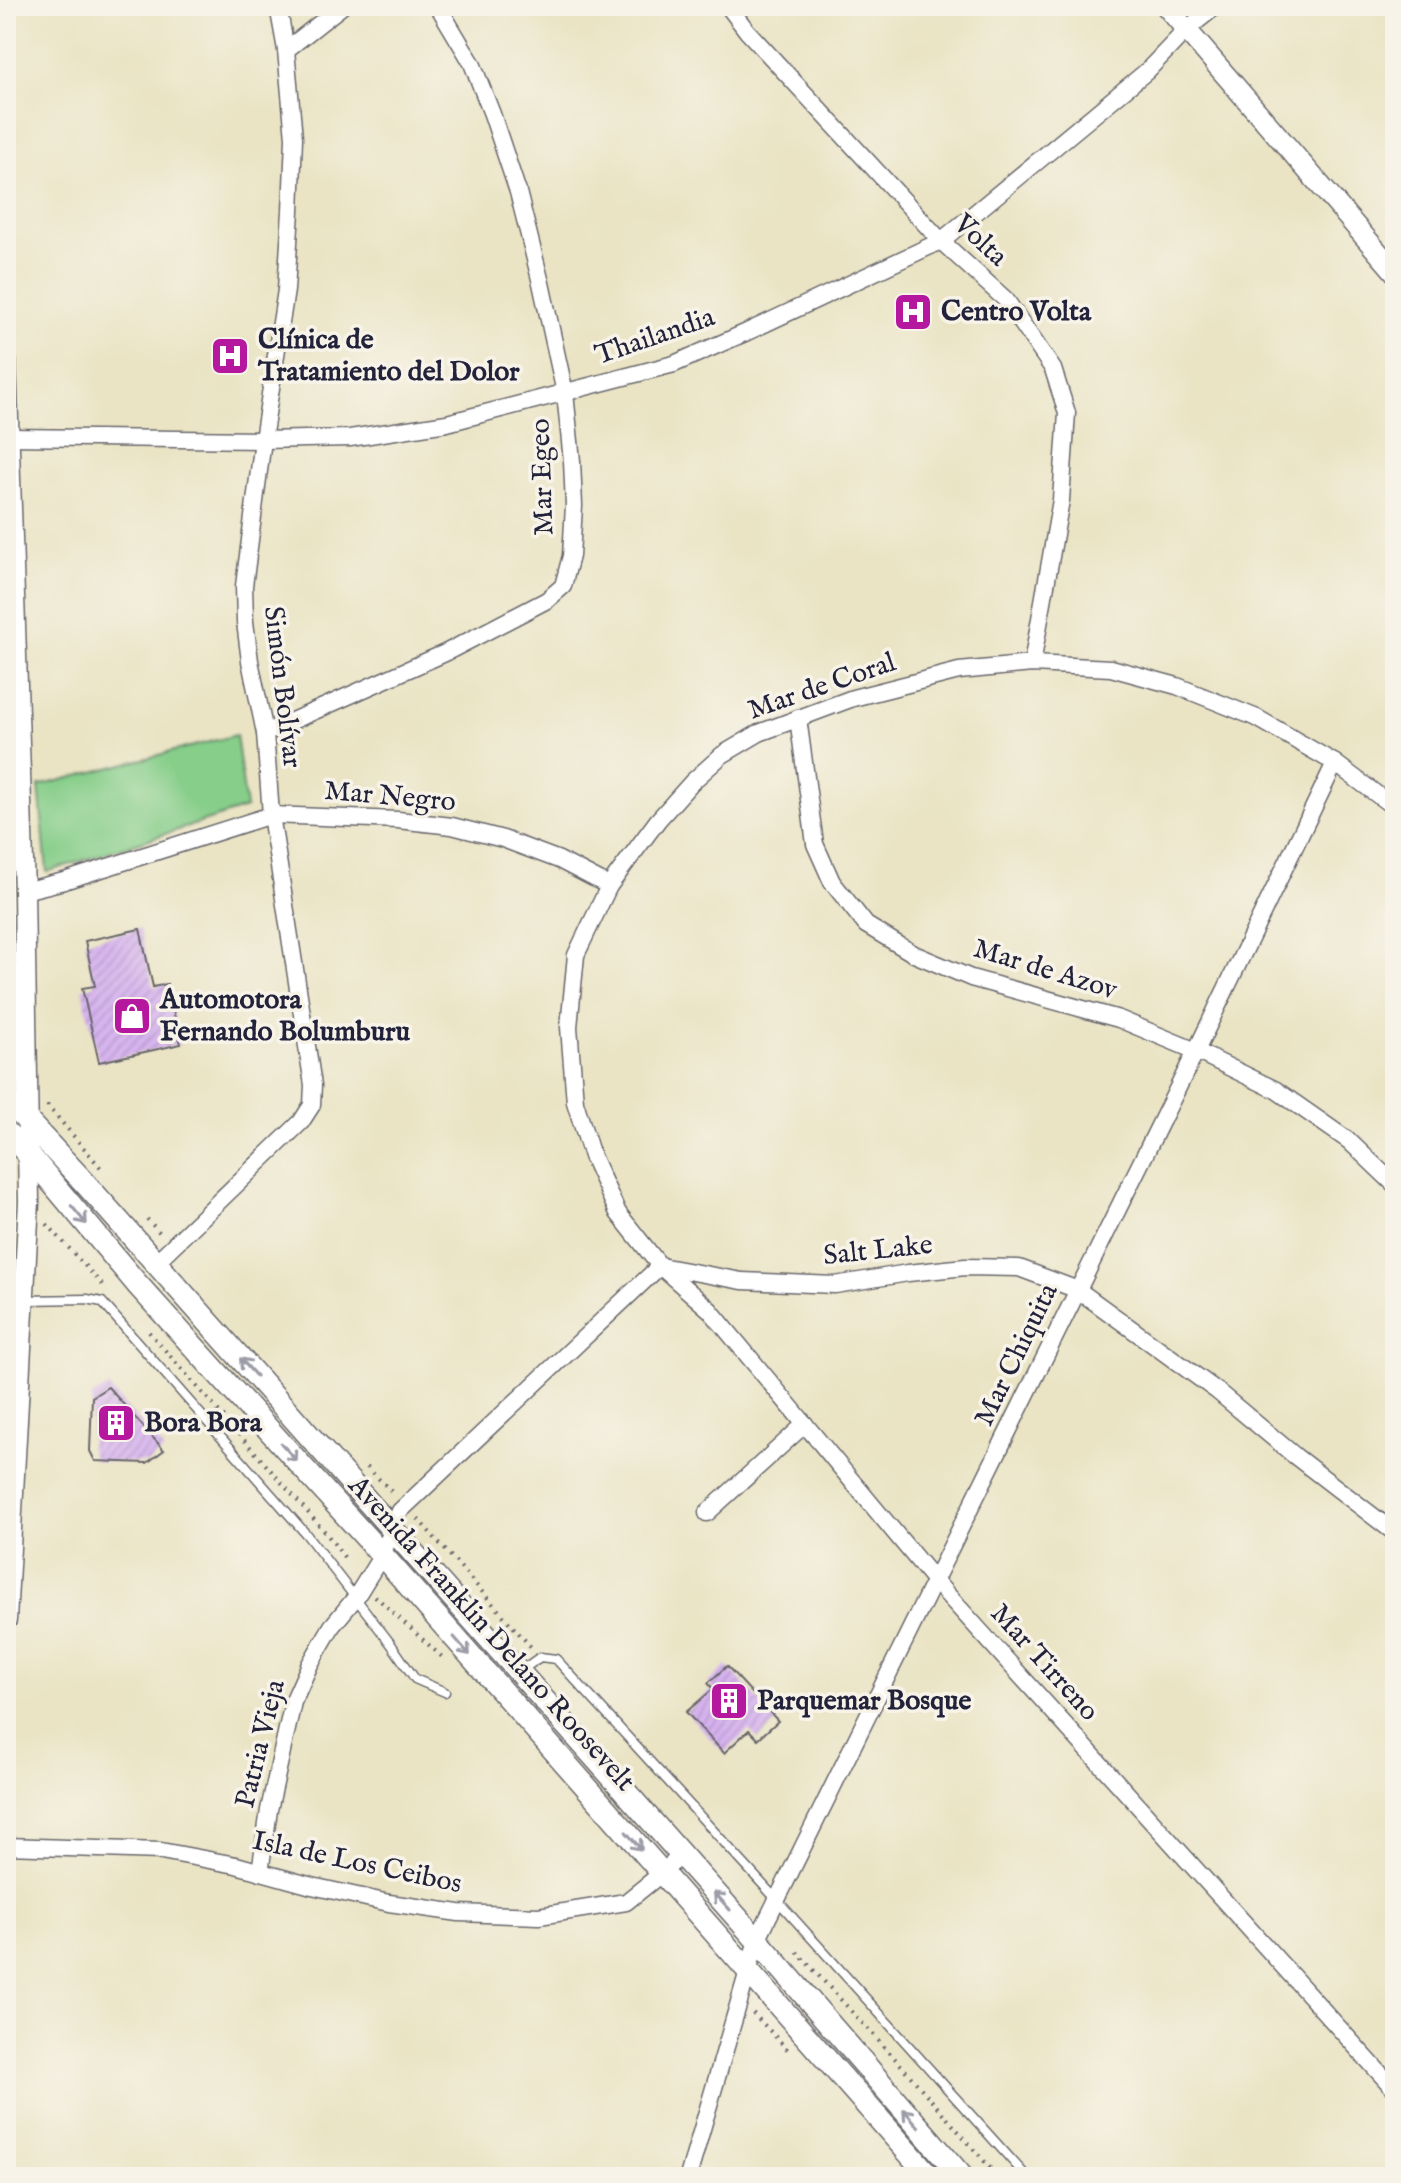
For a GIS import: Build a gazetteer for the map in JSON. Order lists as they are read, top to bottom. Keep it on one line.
{"streets":{"main road":["Avenida Franklin Delano Roosevelt"],"street":["Volta","Thailandia","Mar Egeo","Simón Bolívar","Mar de Coral","Mar Negro","Mar de Azov","Salt Lake","Mar Chiquita","Mar Tirreno","Patria Vieja","Isla de Los Ceibos"]},"crossings":[["Volta","Thailandia"],["Volta","Mar de Coral"],["Thailandia","Mar Egeo"],["Thailandia","Simón Bolívar"],["Mar Egeo","Simón Bolívar"],["Simón Bolívar","Mar Negro"],["Simón Bolívar","Avenida Franklin Delano Roosevelt"],["Mar de Coral","Mar Negro"],["Mar de Coral","Mar de Azov"],["Mar de Coral","Salt Lake"],["Mar de Coral","Mar Chiquita"],["Mar de Coral","Mar Tirreno"],["Mar de Azov","Mar Chiquita"],["Salt Lake","Mar Chiquita"],["Salt Lake","Mar Tirreno"],["Mar Chiquita","Avenida Franklin Delano Roosevelt"],["Mar Chiquita","Mar Tirreno"],["Avenida Franklin Delano Roosevelt","Patria Vieja"],["Avenida Franklin Delano Roosevelt","Isla de Los Ceibos"],["Patria Vieja","Isla de Los Ceibos"]],"places":{"hospital":["Centro Volta","Clínica de Tratamiento del Dolor"],"shop":["Automotora Fernando Bolumburu"],"building":["Bora Bora","Parquemar Bosque"]}}
